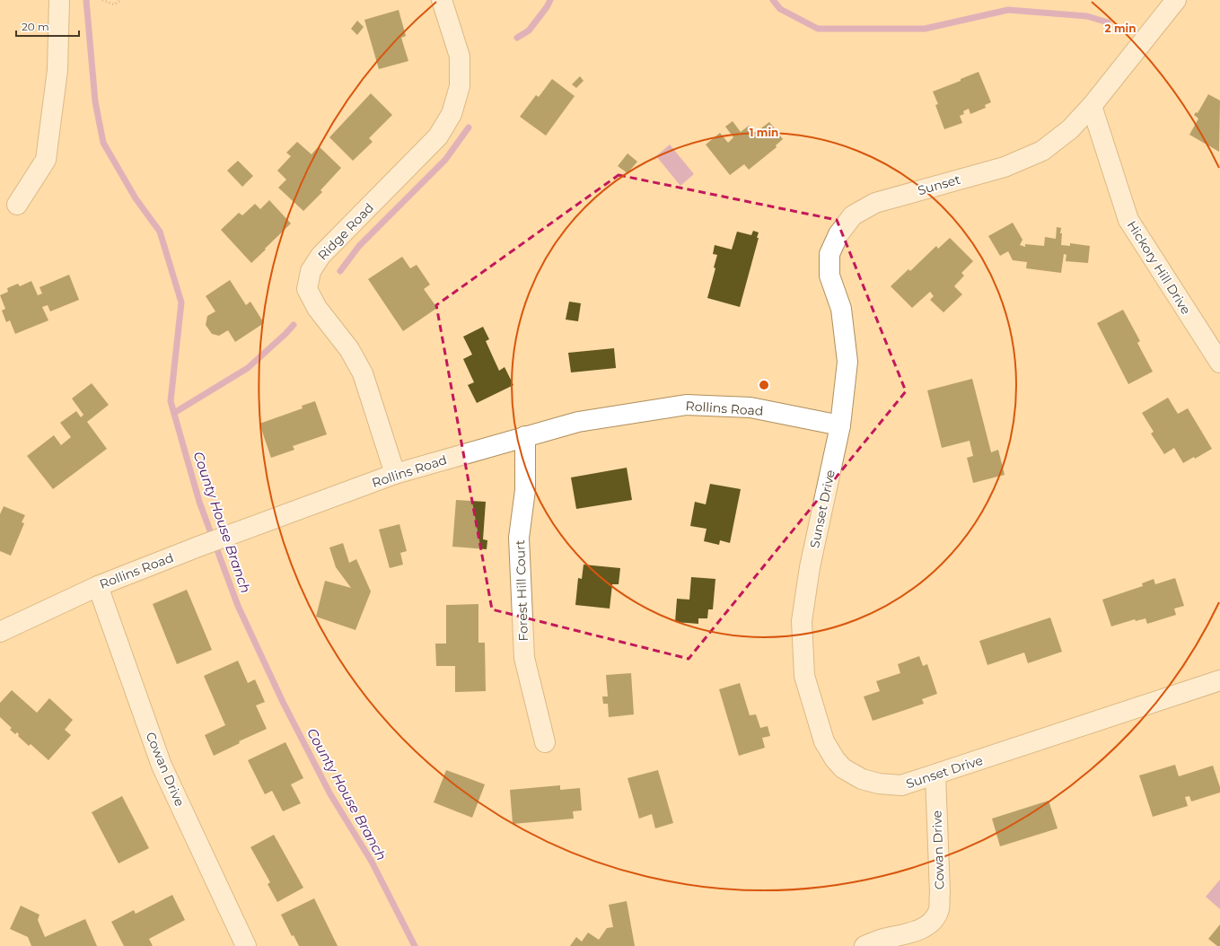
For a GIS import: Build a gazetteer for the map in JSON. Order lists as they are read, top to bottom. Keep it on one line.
{"streets":{"street":["Sunset","Ridge Road","Hickory Hill Drive","Rollins Road","Sunset Drive","Forest Hill Court","Cowan Drive"]},"crossings":[["Sunset","Hickory Hill Drive"],["Sunset","Rollins Road"],["Sunset","Sunset Drive"],["Ridge Road","Rollins Road"],["Rollins Road","Sunset Drive"],["Rollins Road","Forest Hill Court"],["Rollins Road","Cowan Drive"],["Sunset Drive","Cowan Drive"]],"water":["County House Branch"],"scale_bar":"20 m","rings":["2 min","1 min"]}
